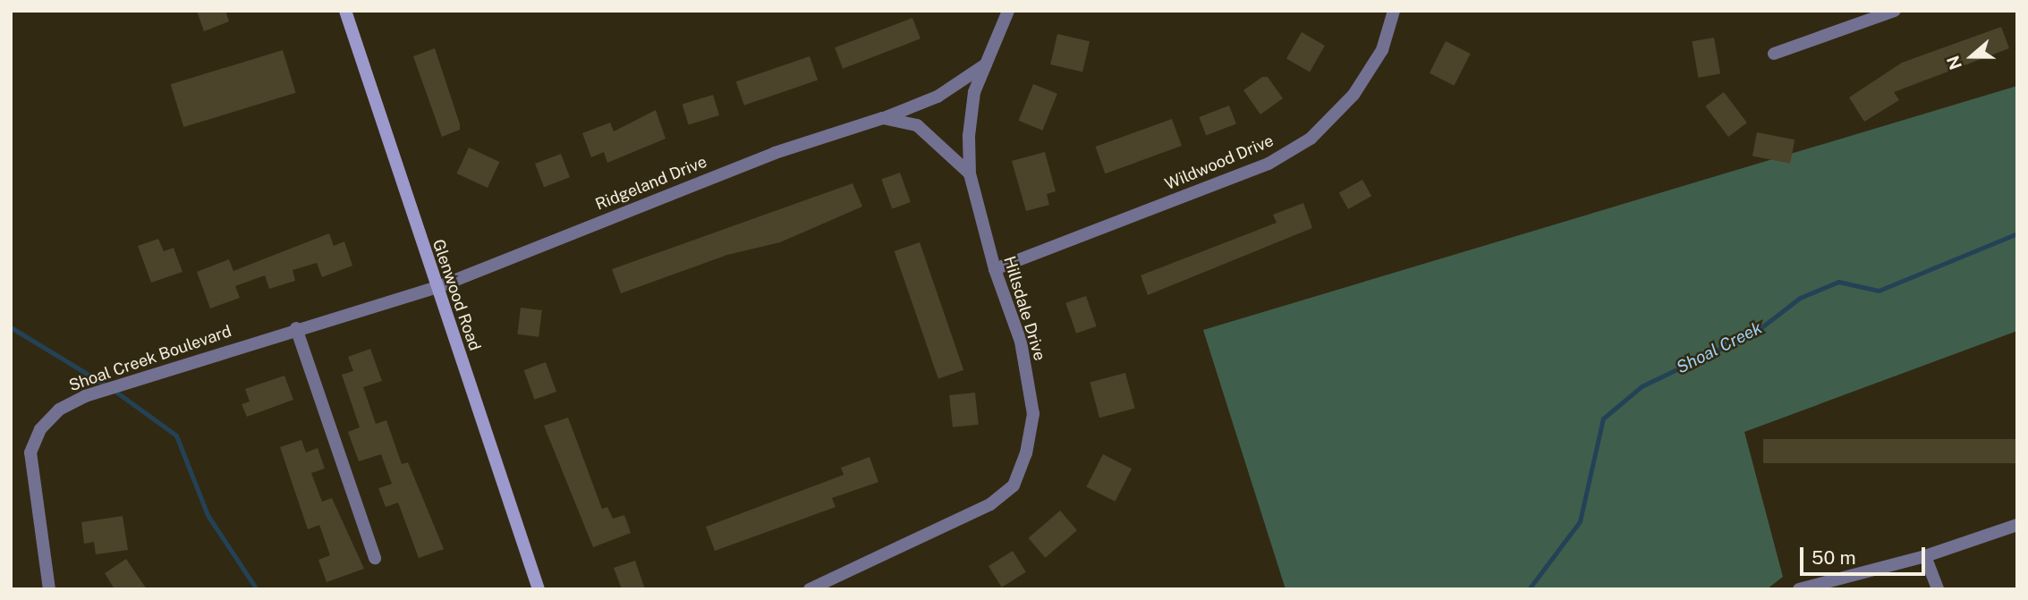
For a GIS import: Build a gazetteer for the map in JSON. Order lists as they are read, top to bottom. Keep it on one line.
{"streets":{"main road":["Glenwood Road"],"street":["Wildwood Drive","Ridgeland Drive","Hillsdale Drive","Shoal Creek Boulevard"]},"crossings":[["Wildwood Drive","Hillsdale Drive"],["Ridgeland Drive","Glenwood Road"],["Ridgeland Drive","Shoal Creek Boulevard"],["Glenwood Road","Shoal Creek Boulevard"]],"water":["Shoal Creek"],"scale_bar":"50 m","north":"left"}
